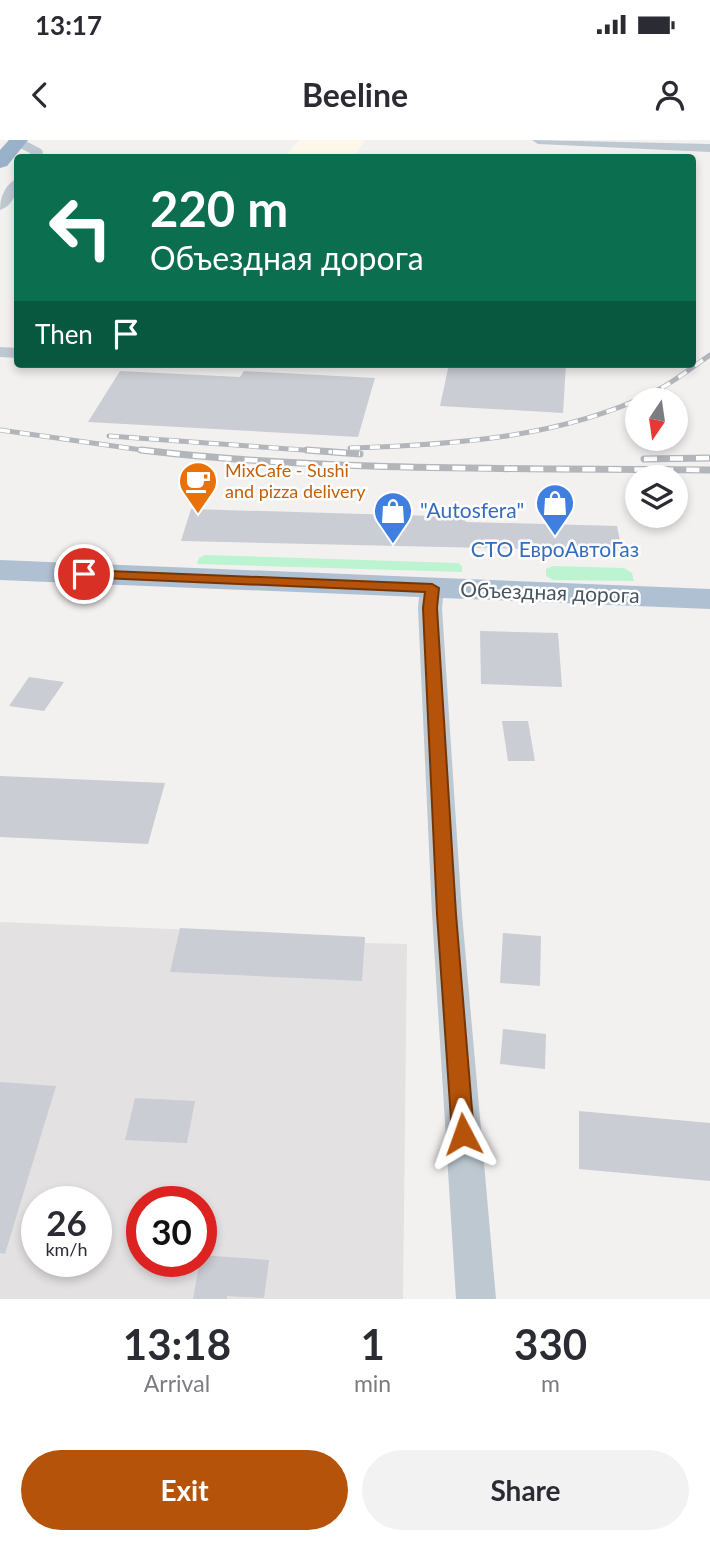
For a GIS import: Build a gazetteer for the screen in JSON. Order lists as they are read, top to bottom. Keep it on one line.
{"streets":{"main road":["Объездная дорога"]},"places":{"cafe":["MixСafe - Sushi and pizza delivery"],"shop":["СТО ЕвроАвтоГаз","\"Autosfera\""]},"north":"bottom","page":{"status":"13:17","header":"Beeline","turn":["220 m","Объездная дорога"],"then":"Then","speed":"26 km/h","limit":"30","eta":["13:18","Arrival","1","min","330","m"],"buttons":["Exit","Share"]}}
